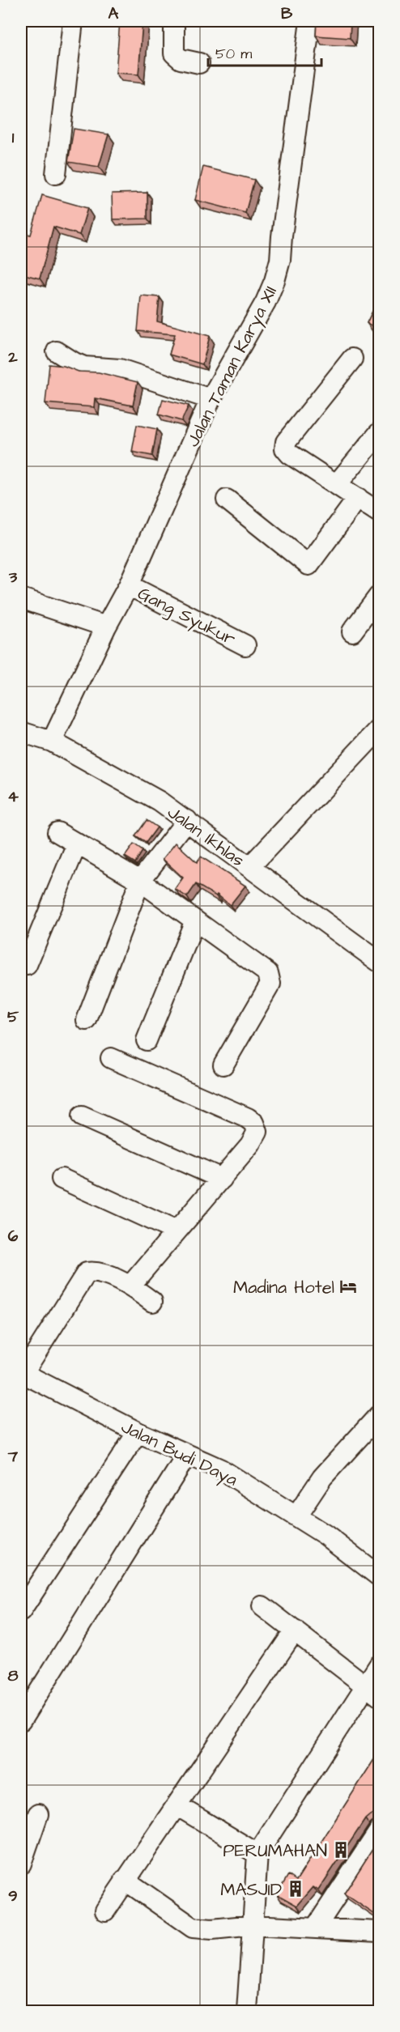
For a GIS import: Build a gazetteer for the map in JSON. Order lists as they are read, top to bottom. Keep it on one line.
{"streets":{"street":["Jalan Taman Karya XII","Gang Syukur","Jalan Ikhlas","Jalan Budi Daya"]},"crossings":[["Jalan Taman Karya XII","Gang Syukur"],["Jalan Taman Karya XII","Jalan Ikhlas"]],"places":{"hotel":["Madina Hotel"],"building":["PERUMAHAN","MASJID"]},"scale_bar":"50 m","grid":{"columns":["A","B"],"rows":["1","2","3","4","5","6","7","8","9"]}}
